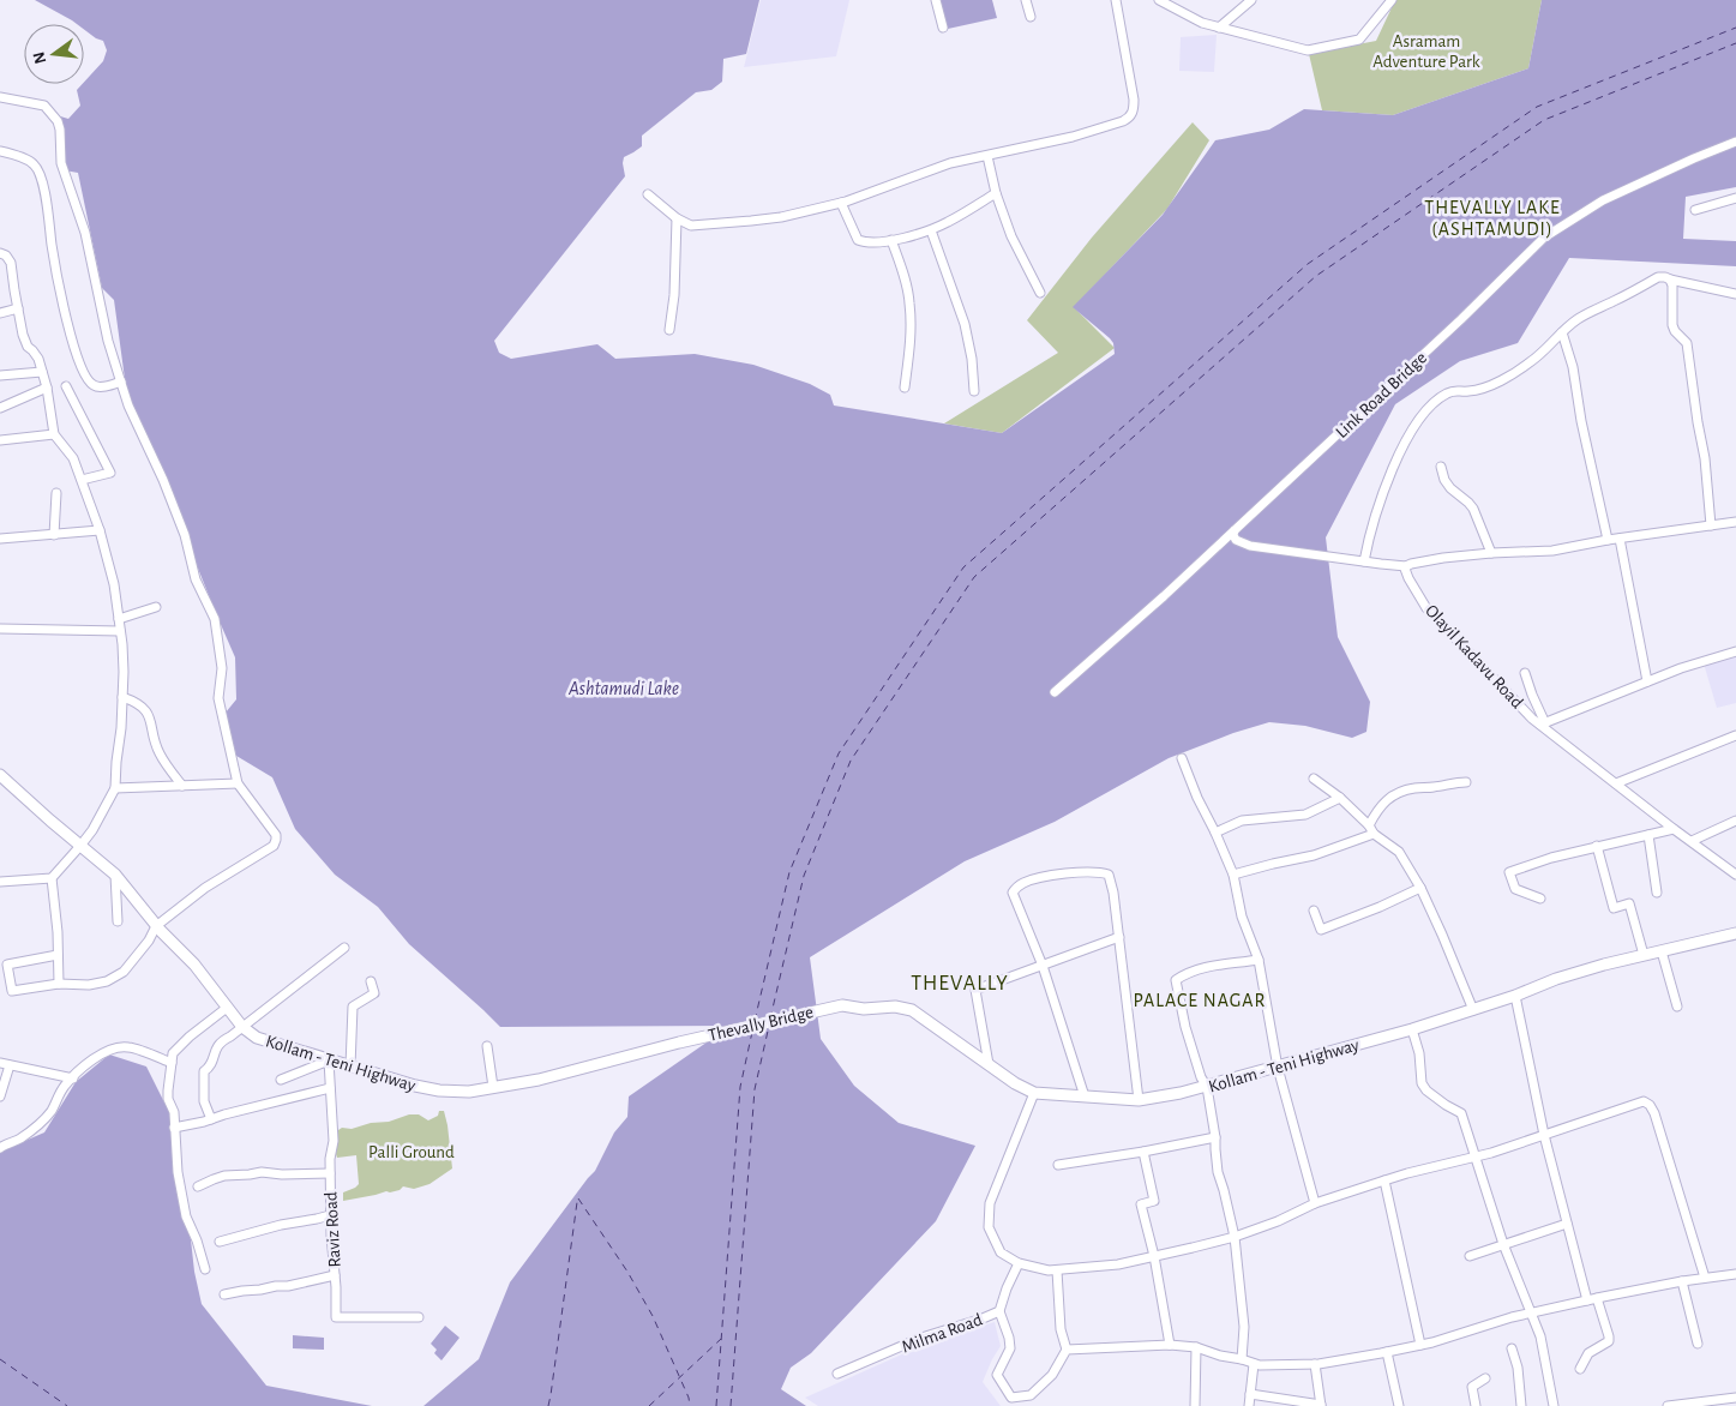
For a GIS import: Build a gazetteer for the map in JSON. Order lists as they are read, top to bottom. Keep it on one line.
{"streets":{"main road":["Thevally Bridge","Kollam - Teni Highway"],"street":["Link Road Bridge","Olayil Kadavu Road","Raviz Road","Milma Road"]},"crossings":[["Thevally Bridge","Kollam - Teni Highway"],["Kollam - Teni Highway","Raviz Road"]],"districts":["THEVALLY LAKE (ASHTAMUDI)","THEVALLY","PALACE NAGAR"],"water":["Ashtamudi Lake"],"parks":["Asramam Adventure Park","Palli Ground"],"north":"left"}
